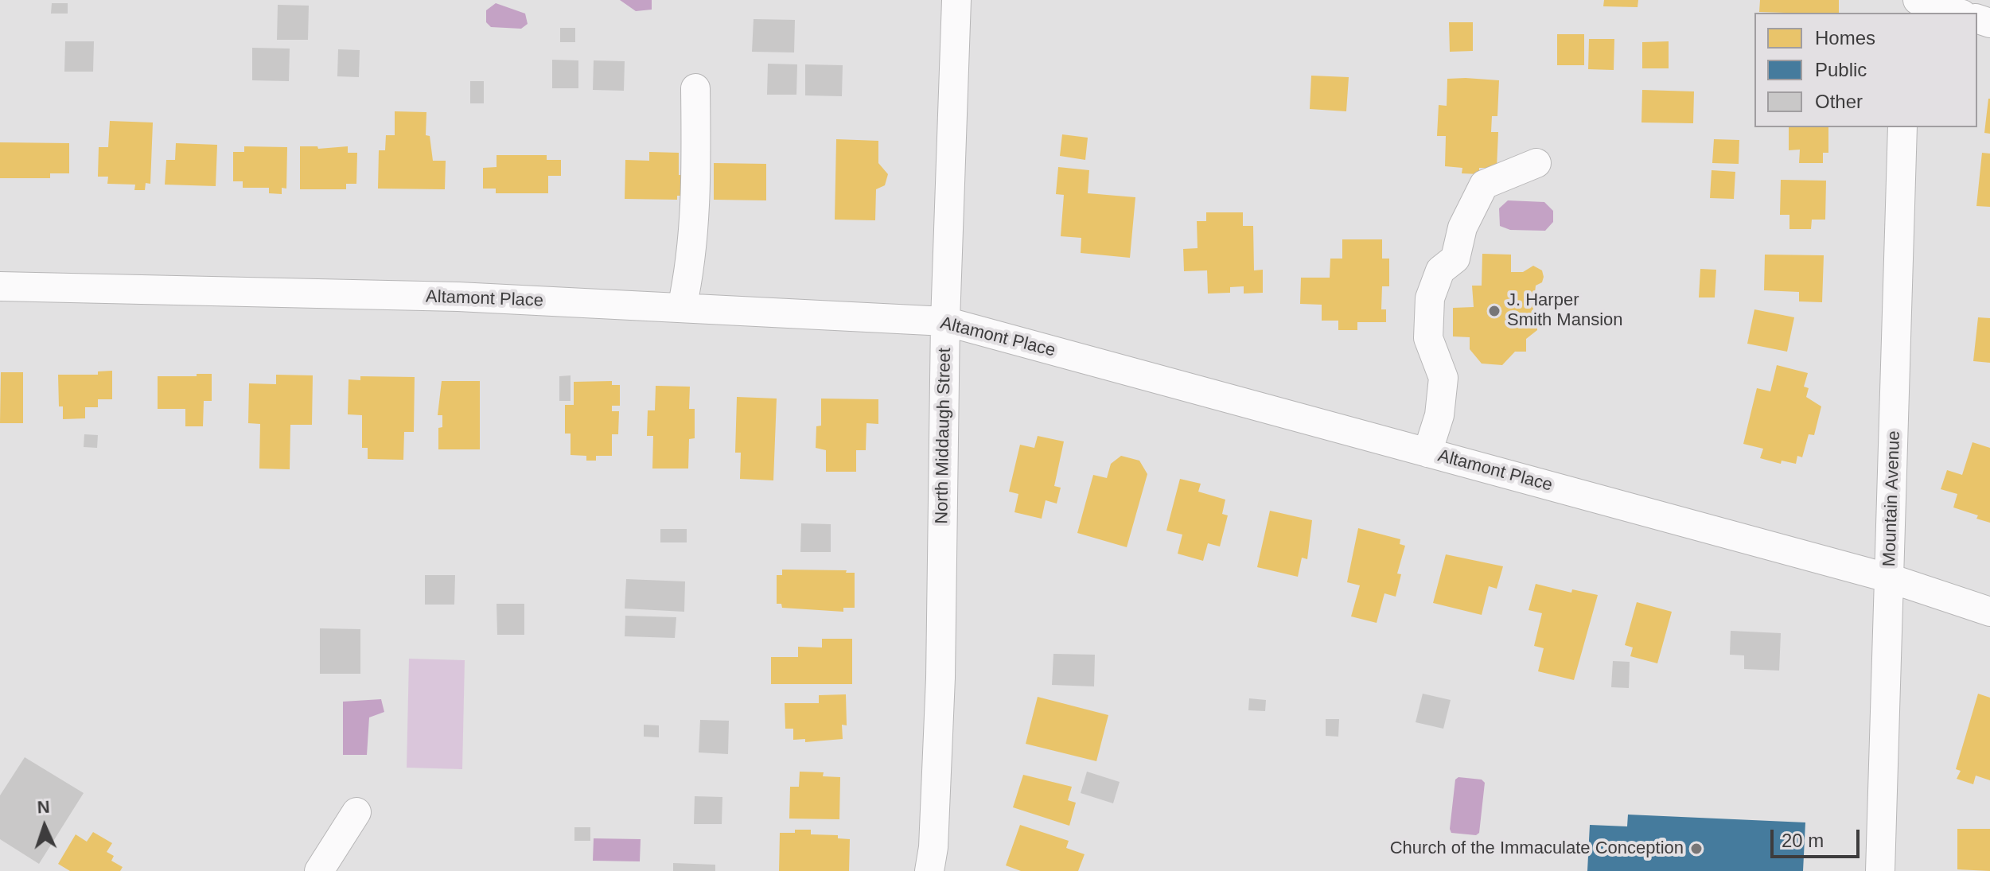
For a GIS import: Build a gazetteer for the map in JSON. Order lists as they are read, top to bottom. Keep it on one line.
{"streets":{"street":["Altamont Place","North Middaugh Street","Mountain Avenue"]},"crossings":[["Altamont Place","North Middaugh Street"],["Altamont Place","Mountain Avenue"]],"places":["J. Harper Smith Mansion","Church of the Immaculate Conception"],"legend":["Homes","Public","Other"],"scale_bar":"20 m","north":"top"}
